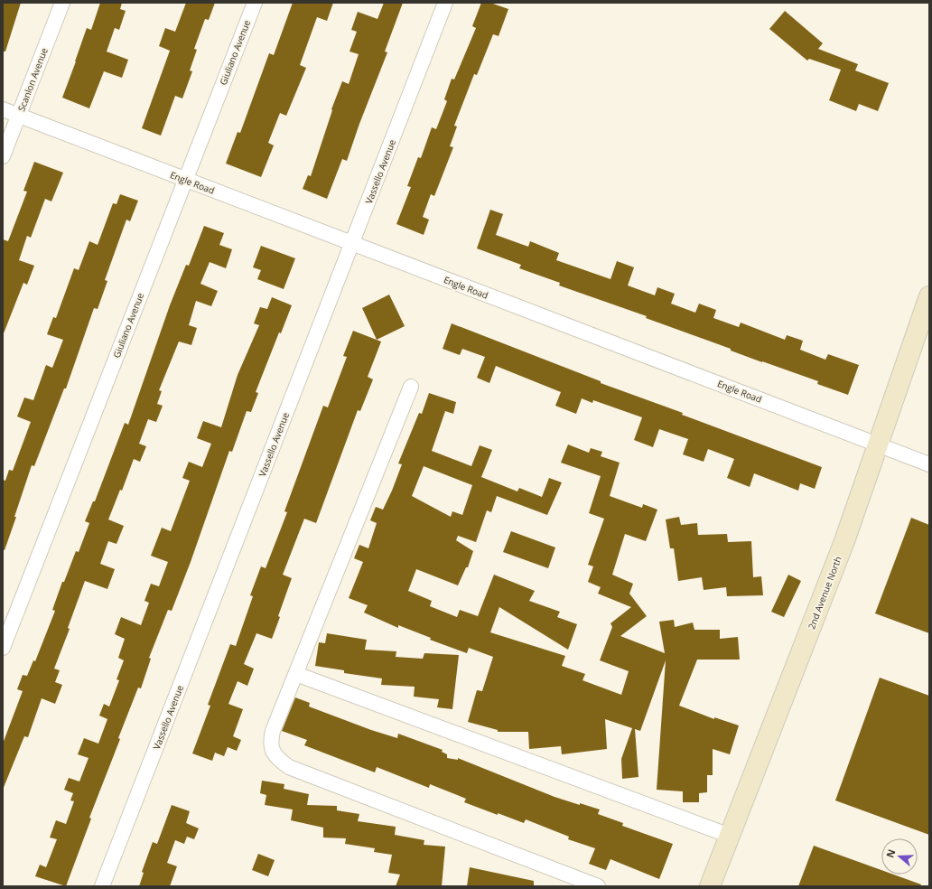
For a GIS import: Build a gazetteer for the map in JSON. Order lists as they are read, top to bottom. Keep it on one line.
{"streets":{"street":["Giuliano Avenue","Scanlon Avenue","Vassello Avenue","Engle Road","2nd Avenue North"]},"crossings":[["Giuliano Avenue","Engle Road"],["Scanlon Avenue","Engle Road"],["Vassello Avenue","Engle Road"],["Engle Road","2nd Avenue North"]],"north":"left"}
